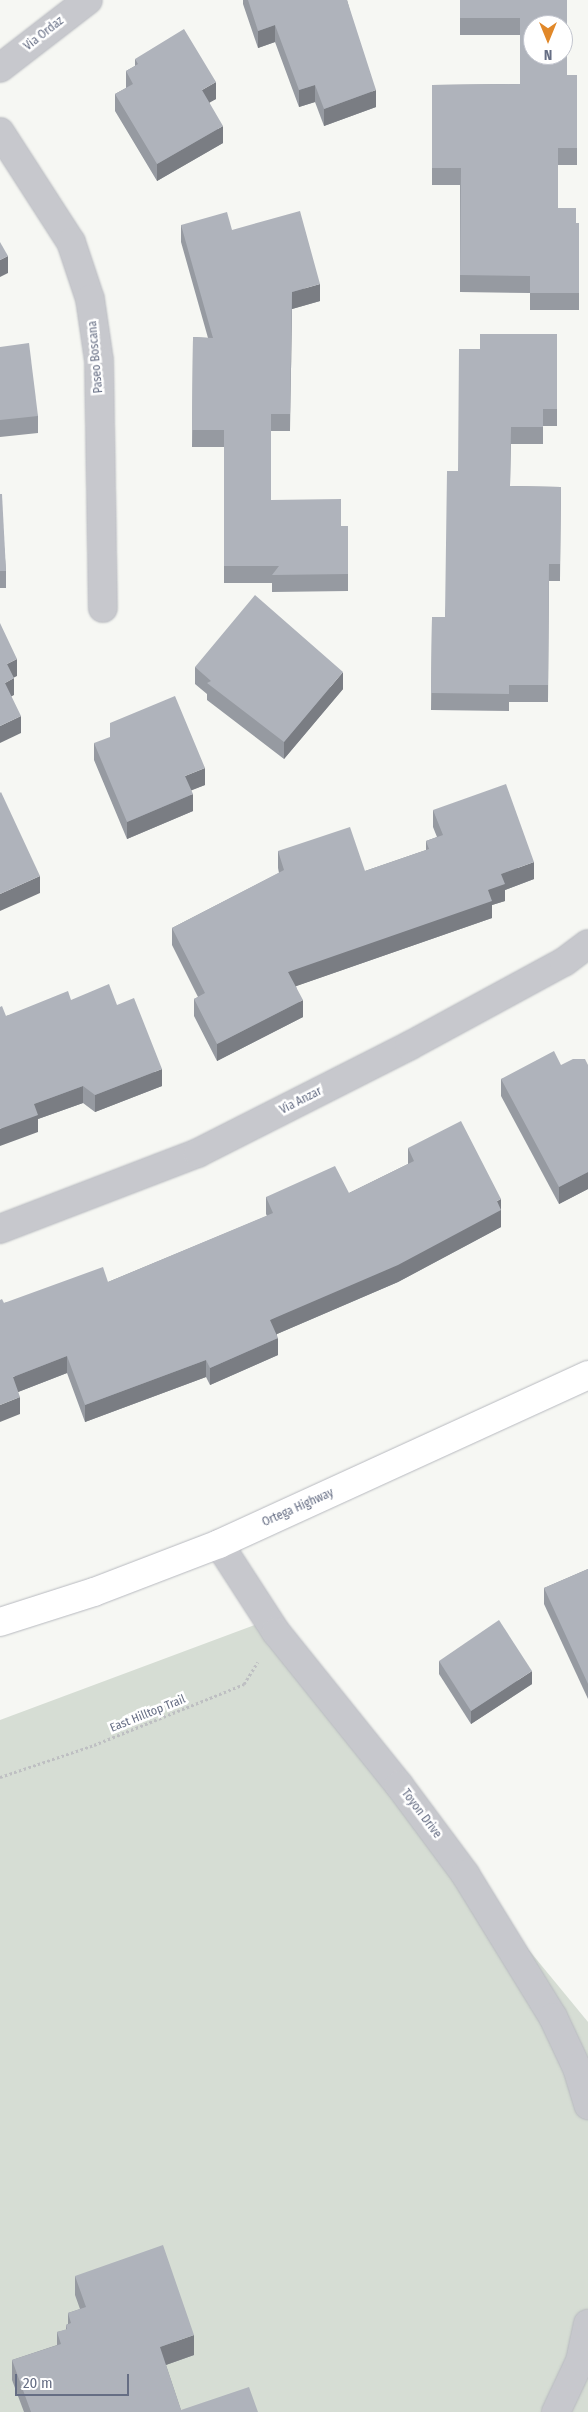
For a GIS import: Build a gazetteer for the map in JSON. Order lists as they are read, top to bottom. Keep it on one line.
{"streets":{"main road":["Ortega Highway"],"street":["Via Ordaz","Paseo Boscana","Via Anzar","Toyon Drive"],"path":["East Hilltop Trail"]},"crossings":[["Ortega Highway","Toyon Drive"],["East Hilltop Trail","Toyon Drive"]],"scale_bar":"20 m","north":"bottom"}
